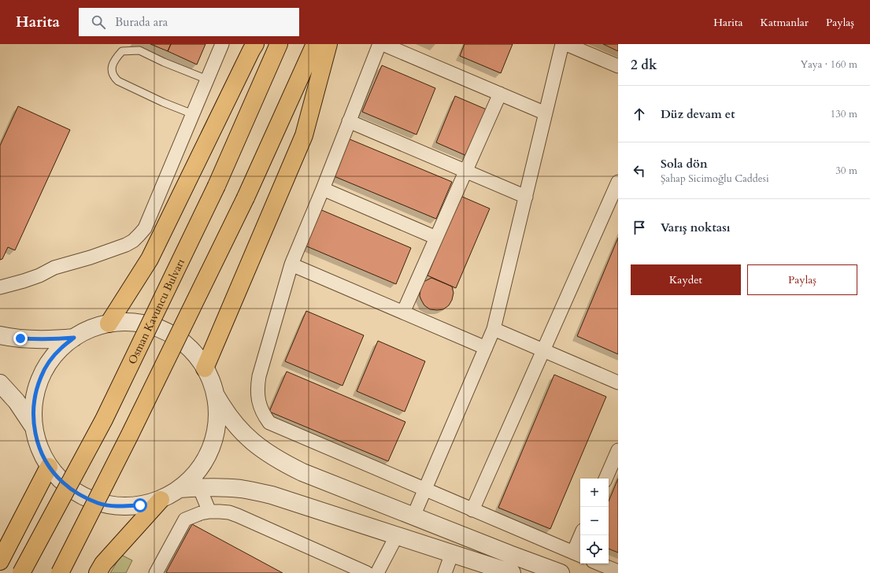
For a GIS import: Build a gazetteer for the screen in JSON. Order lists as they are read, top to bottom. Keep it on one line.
{"streets":{"highway":["Osman Kavuncu Bulvarı"]},"page":{"header":"Harita","search":"Burada ara","nav":["Harita","Katmanlar","Paylaş"],"heading":["2 dk","Yaya · 160 m"],"list":[["Düz devam et","130 m"],["Sola dön","Şahap Sicimoğlu Caddesi","30 m"],"Varış noktası"],"buttons":["Kaydet","Paylaş"],"map_buttons":["+","−"]}}
